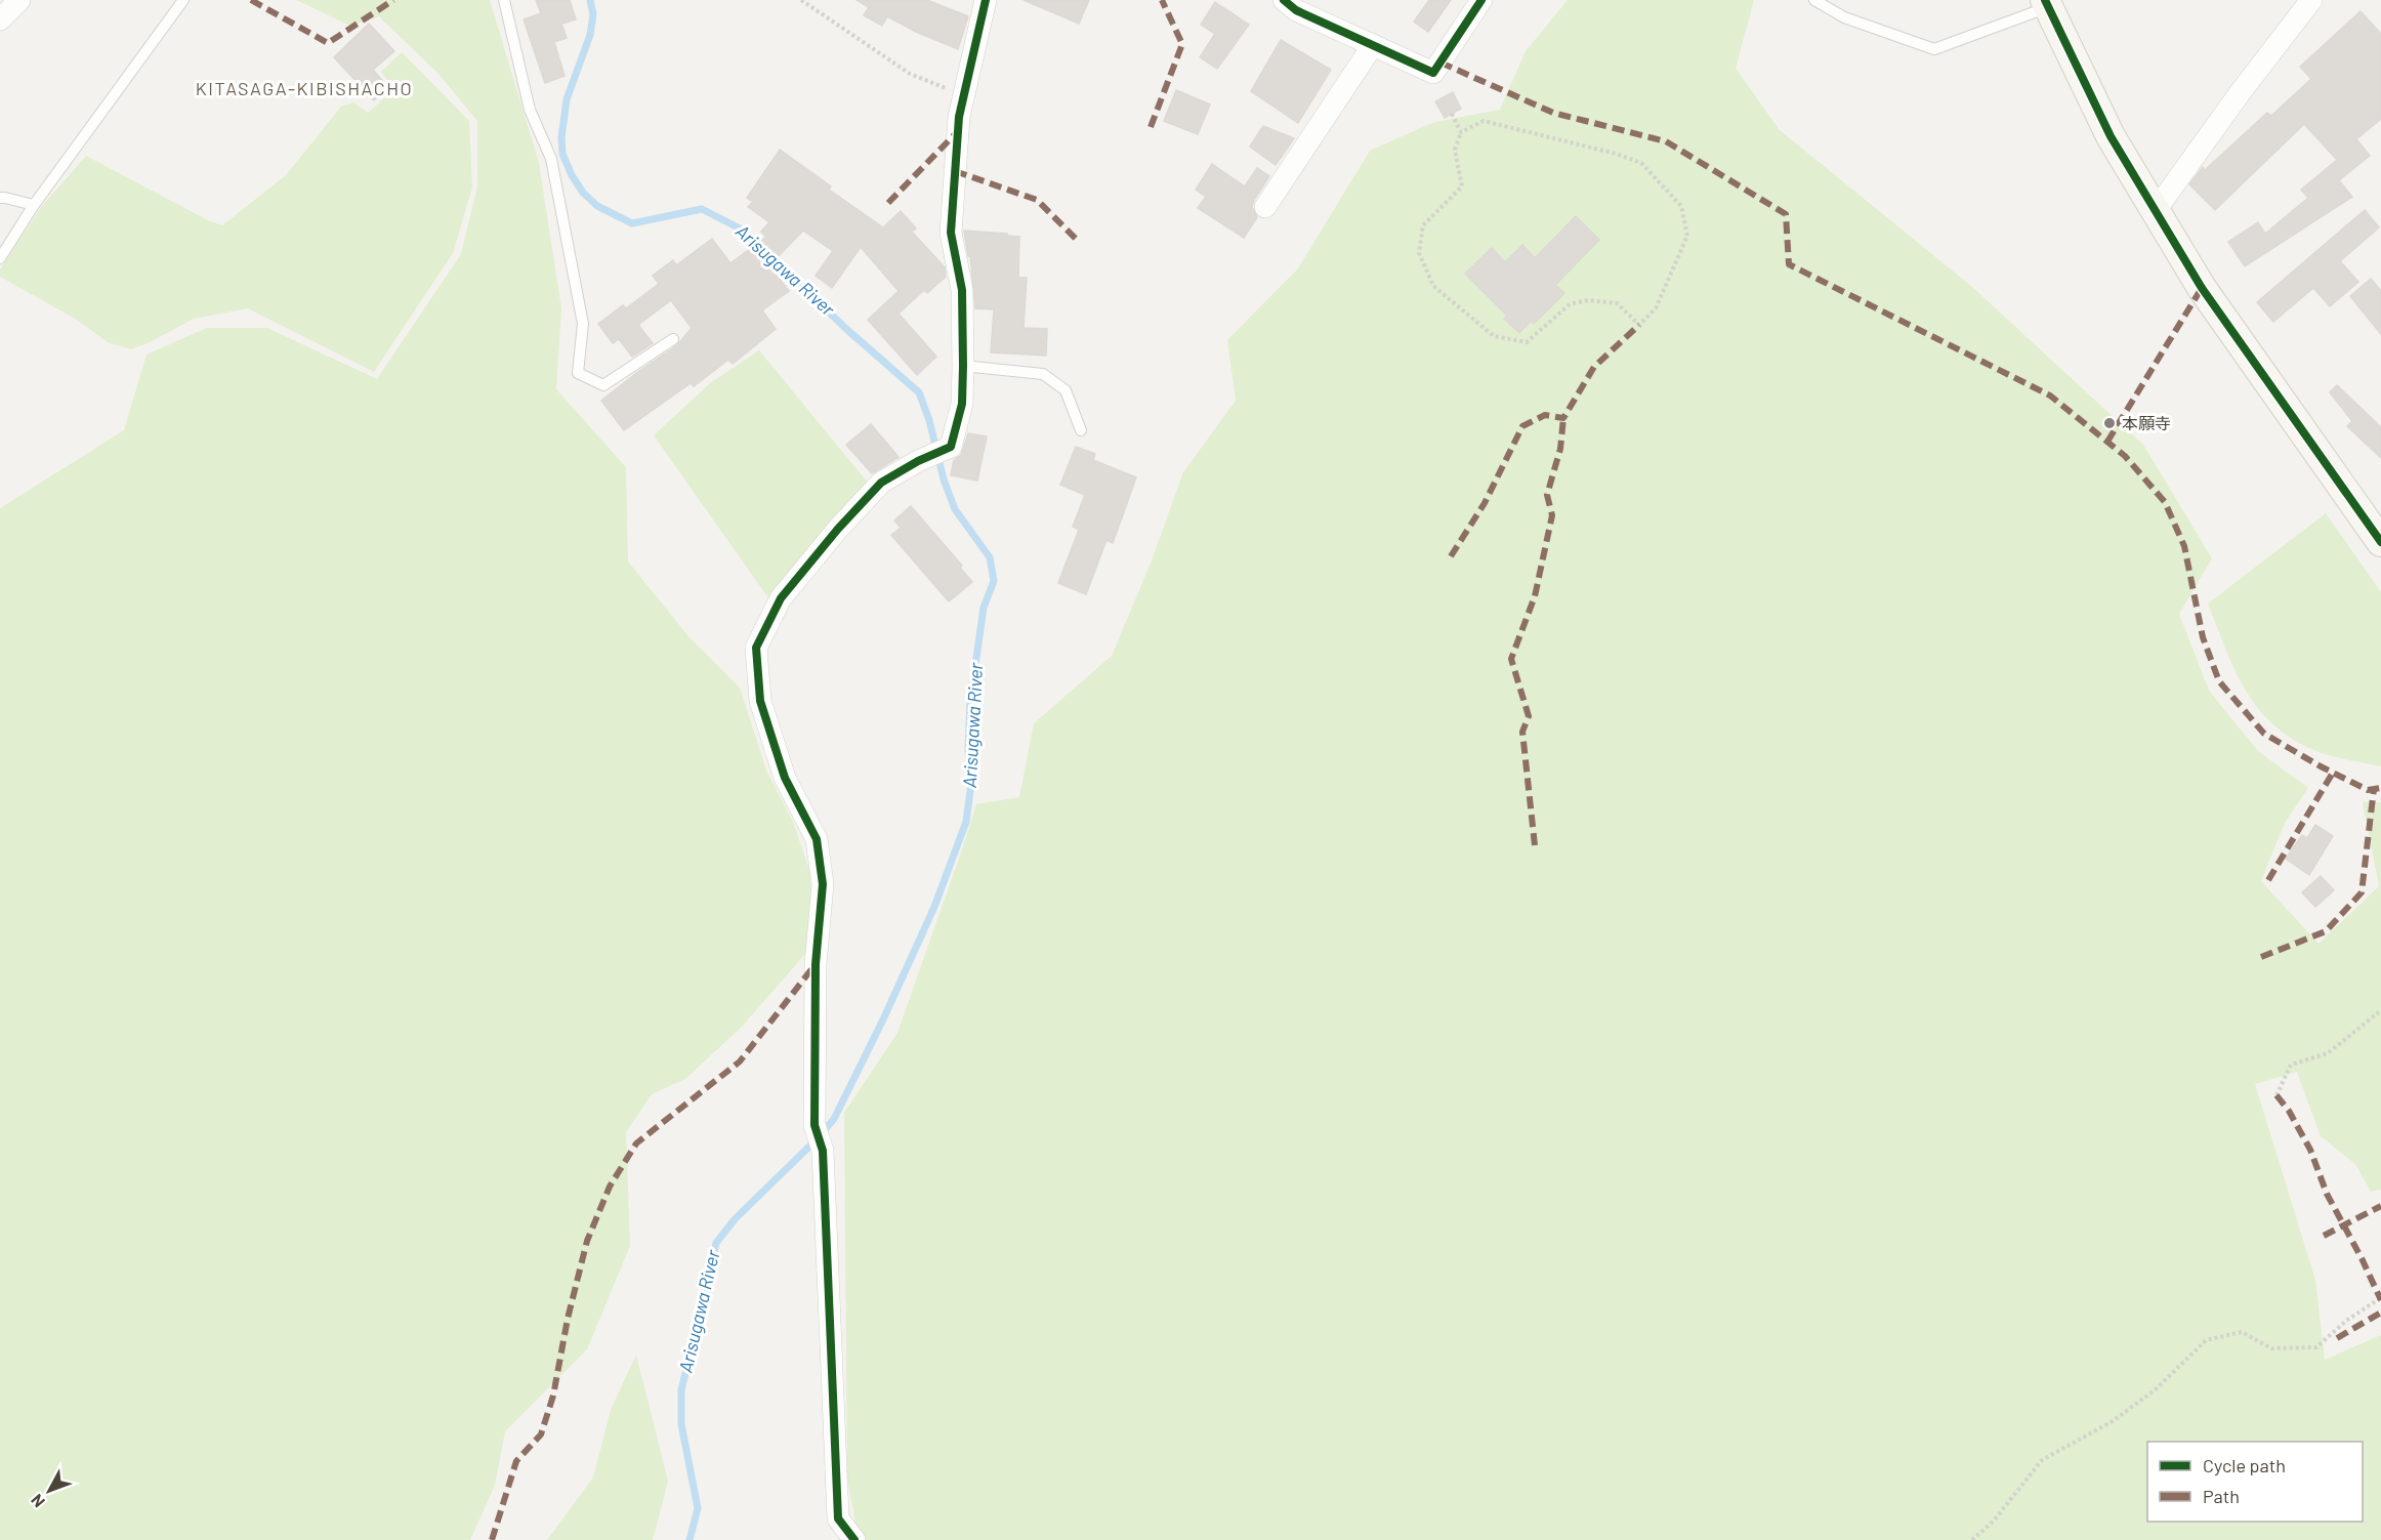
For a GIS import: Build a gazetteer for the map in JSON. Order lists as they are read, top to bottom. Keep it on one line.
{"districts":["KITASAGA-KIBISHACHO"],"water":["Arisugawa River"],"places":["本願寺"],"legend":["Cycle path","Path"],"north":"bottom left"}
